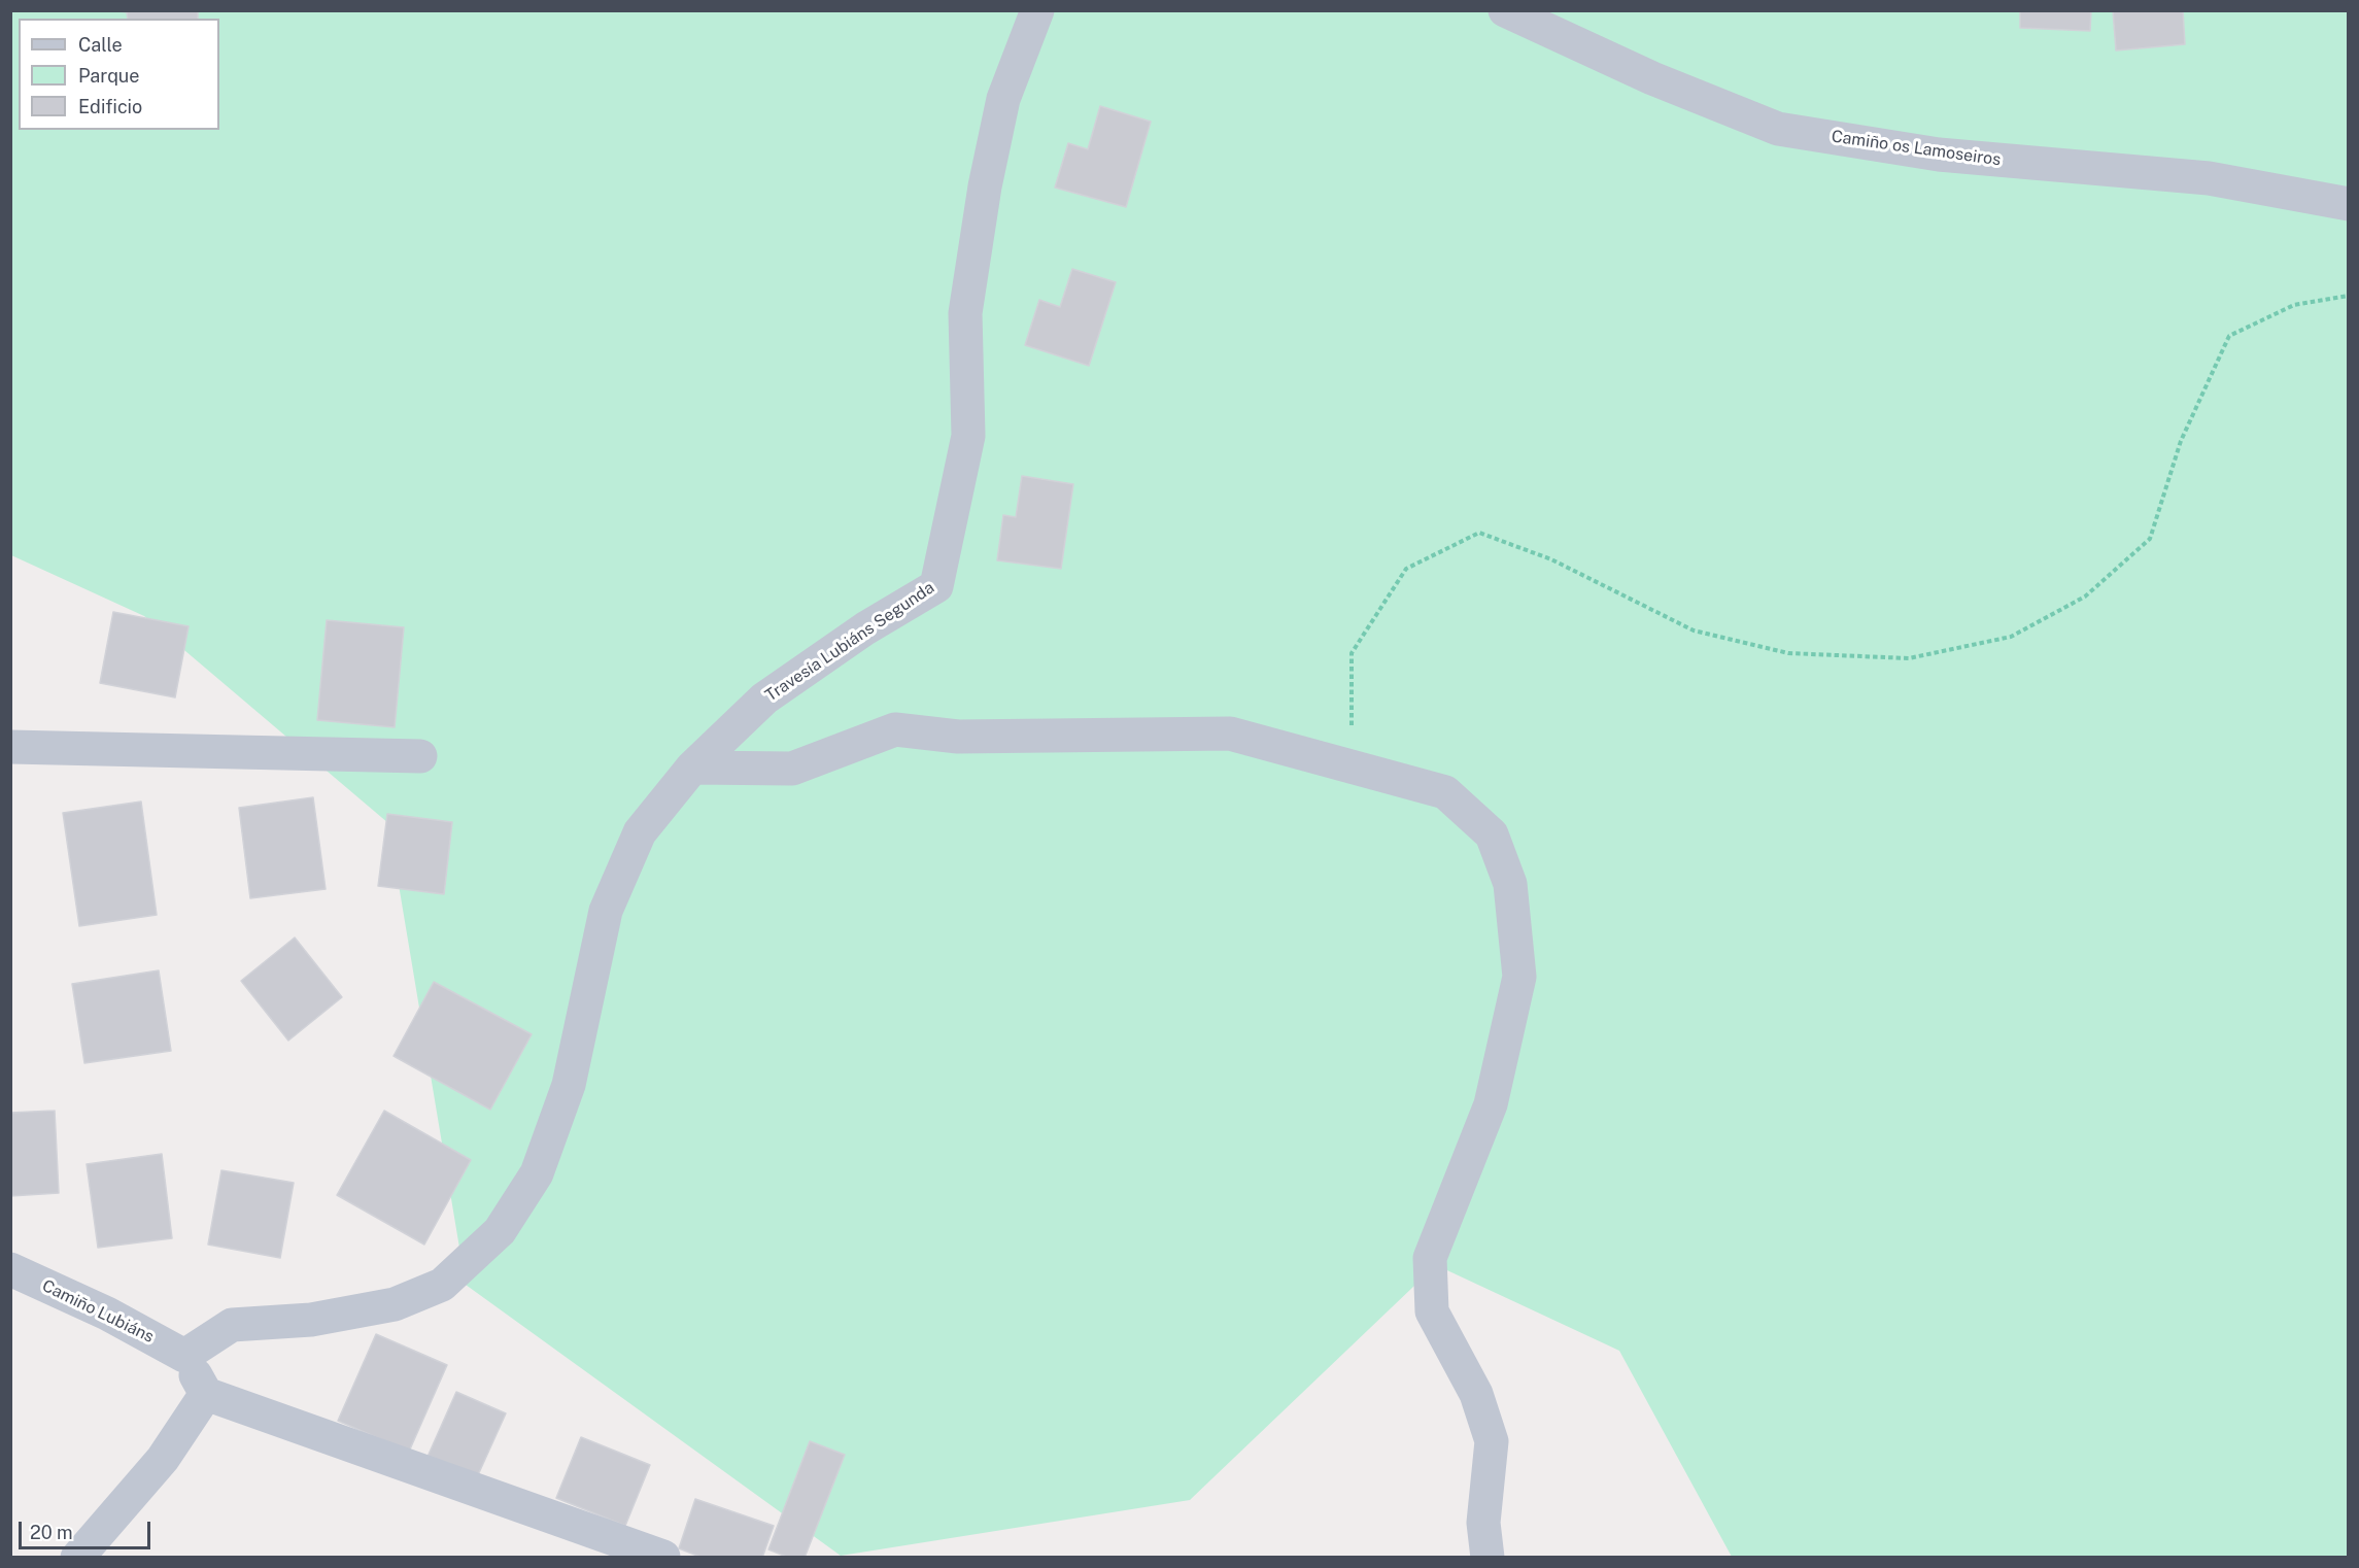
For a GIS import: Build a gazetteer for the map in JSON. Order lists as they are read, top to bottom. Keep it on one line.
{"streets":{"street":["Camiño os Lamoseiros","Travesía Lubiáns Segunda","Camiño Lubiáns"]},"crossings":[["Travesía Lubiáns Segunda","Camiño Lubiáns"]],"legend":["Calle","Parque","Edificio"],"scale_bar":"20 m"}
